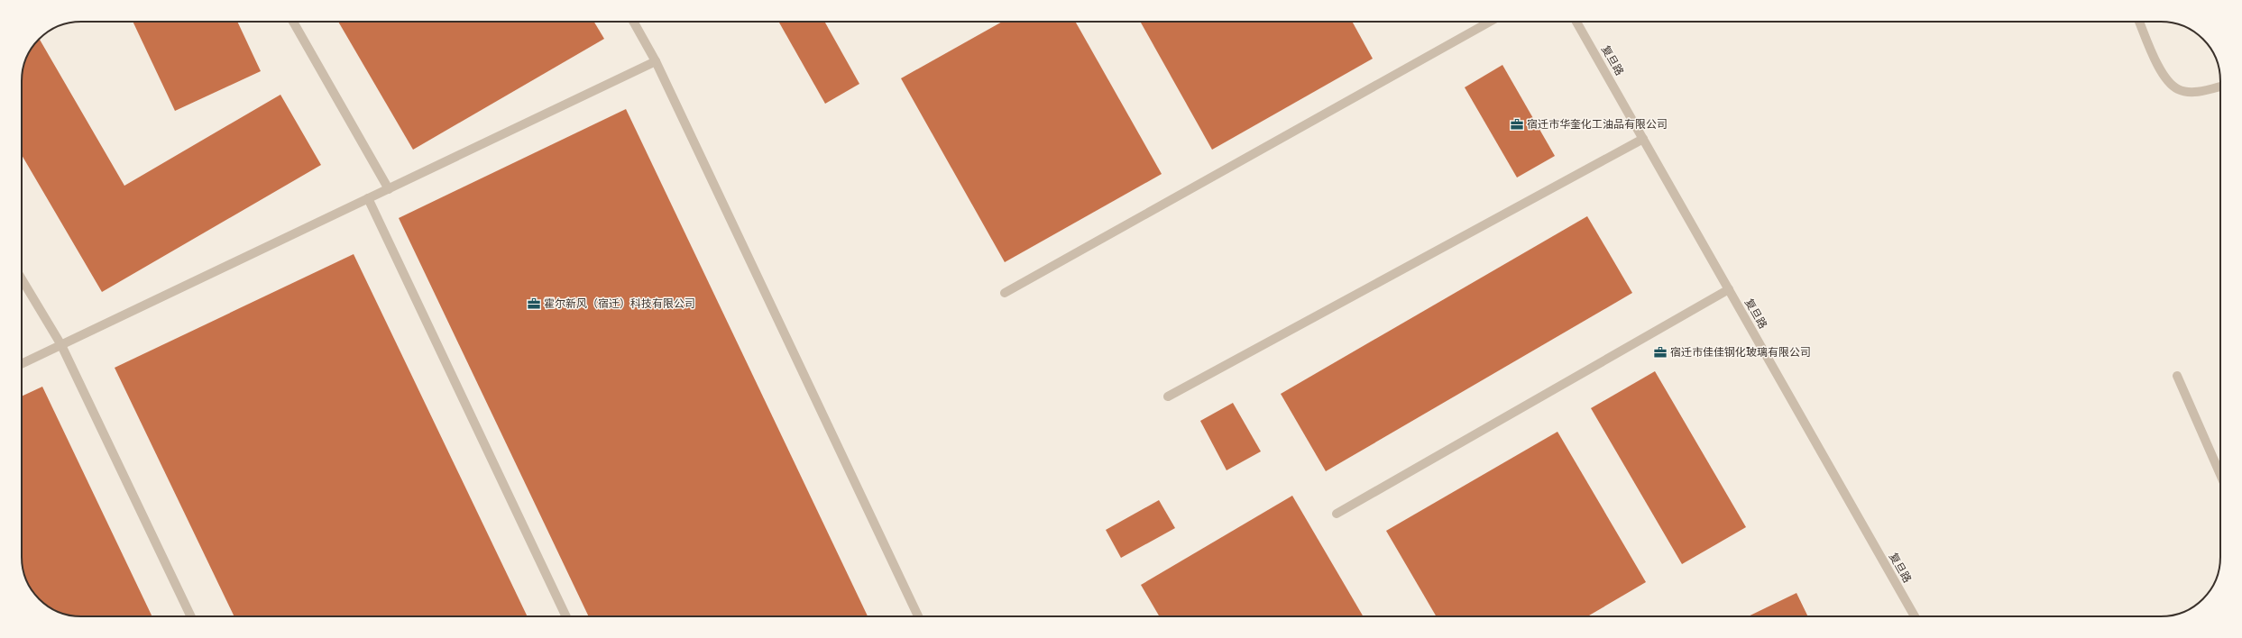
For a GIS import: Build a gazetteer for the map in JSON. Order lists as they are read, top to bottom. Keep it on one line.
{"streets":{"street":["复旦路"]},"places":{"office":["宿迁市华奎化工油品有限公司","霍尔新风（宿迁）科技有限公司","宿迁市佳佳钢化玻璃有限公司"]}}
